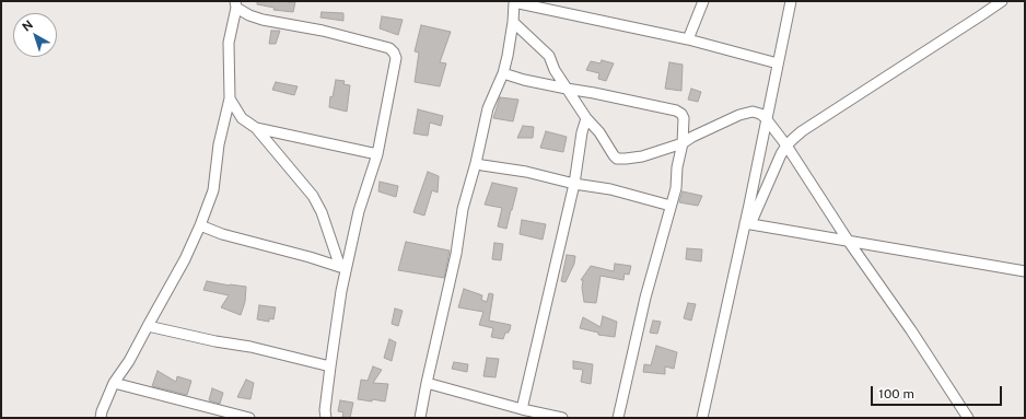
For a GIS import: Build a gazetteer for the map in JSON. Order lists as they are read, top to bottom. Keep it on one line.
{"scale_bar":"100 m","north":"top left"}
